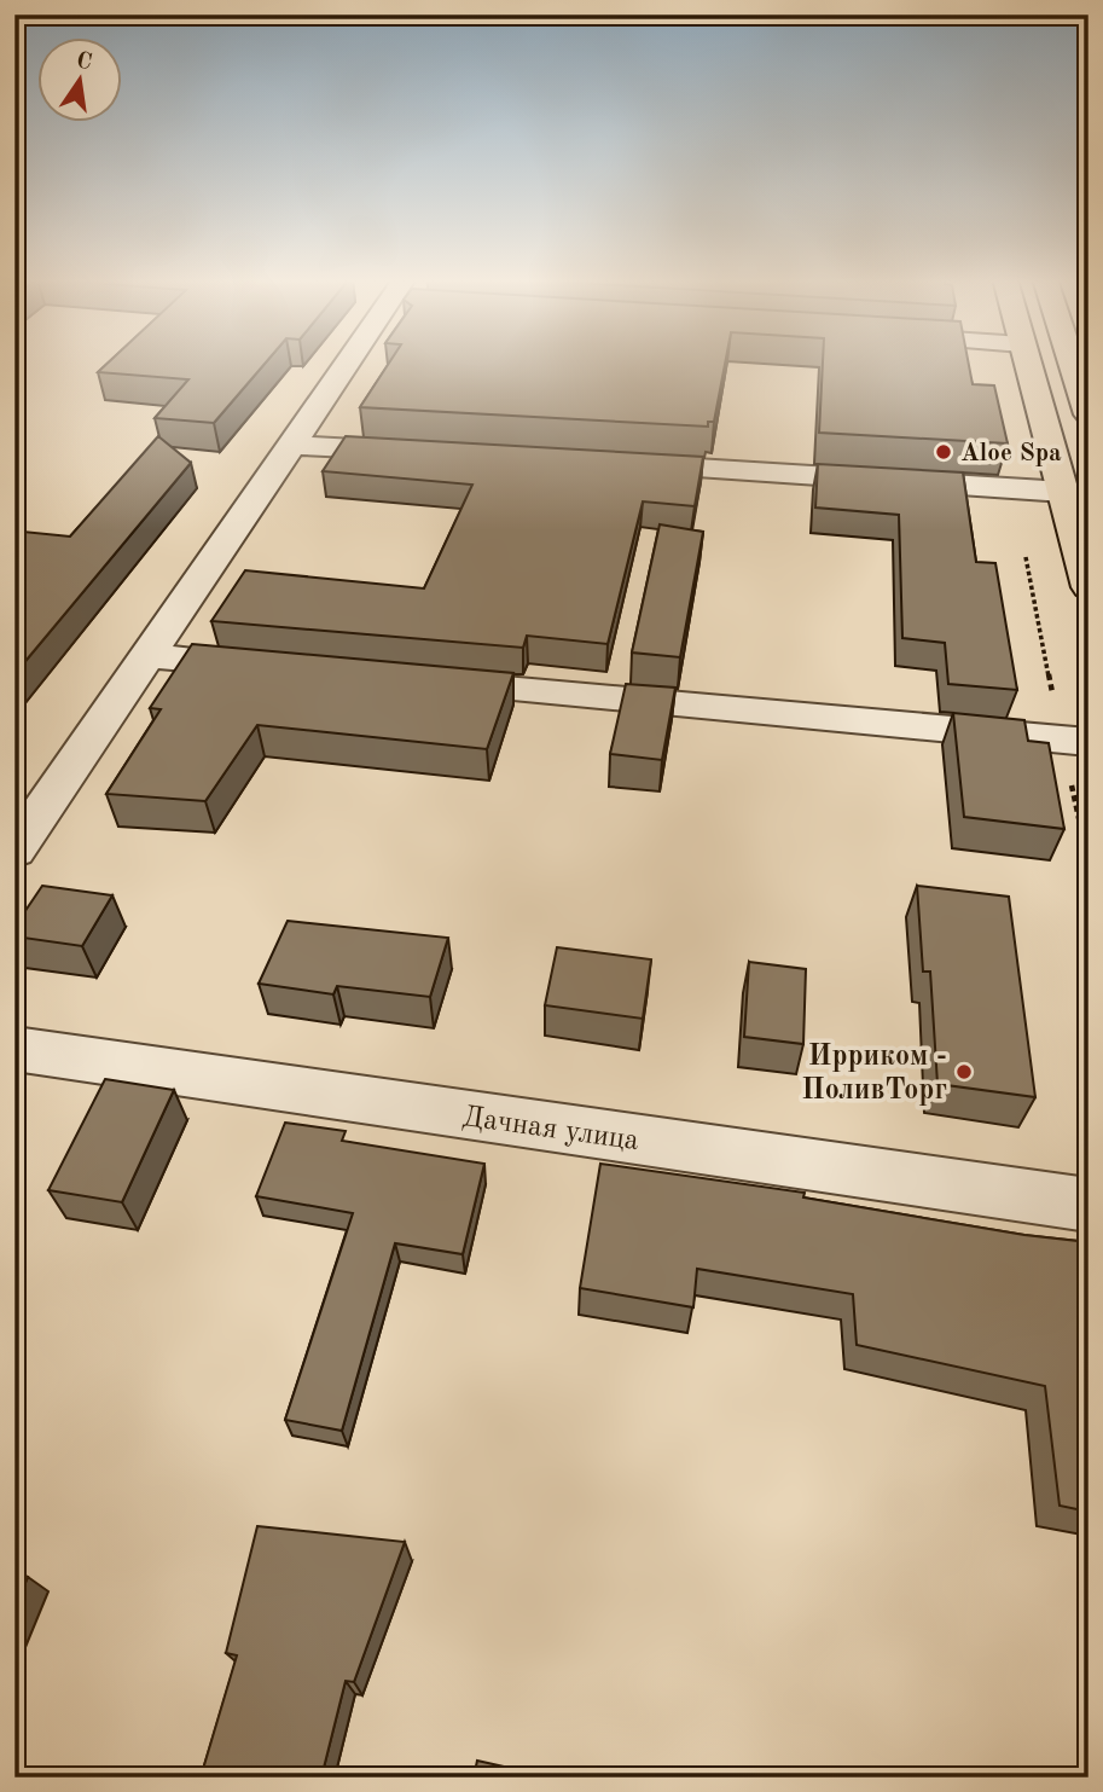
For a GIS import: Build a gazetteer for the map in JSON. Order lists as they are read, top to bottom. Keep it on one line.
{"streets":{"street":["Дачная улица"]},"places":["Aloe Spa","Ирриком - ПоливТорг"],"north":"top"}
